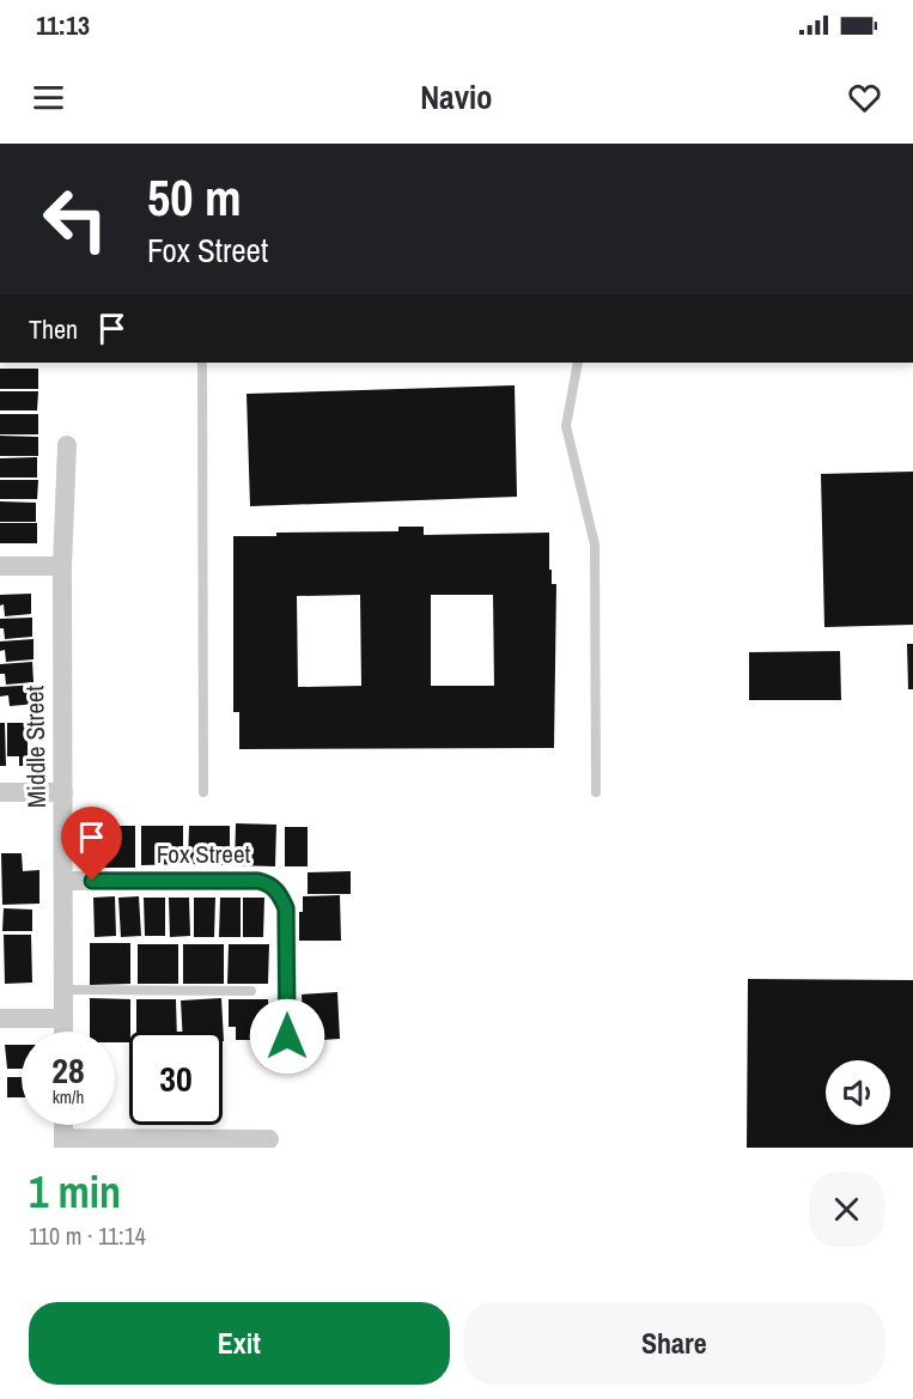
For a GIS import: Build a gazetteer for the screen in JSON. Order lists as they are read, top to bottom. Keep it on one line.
{"streets":{"street":["Middle Street","Fox Street"]},"crossings":[["Middle Street","Fox Street"]],"page":{"status":"11:13","header":"Navio","turn":["50 m","Fox Street"],"then":"Then","speed":"28 km/h","limit":"30","heading":["1 min","110 m · 11:14"],"buttons":["Exit","Share"]}}
